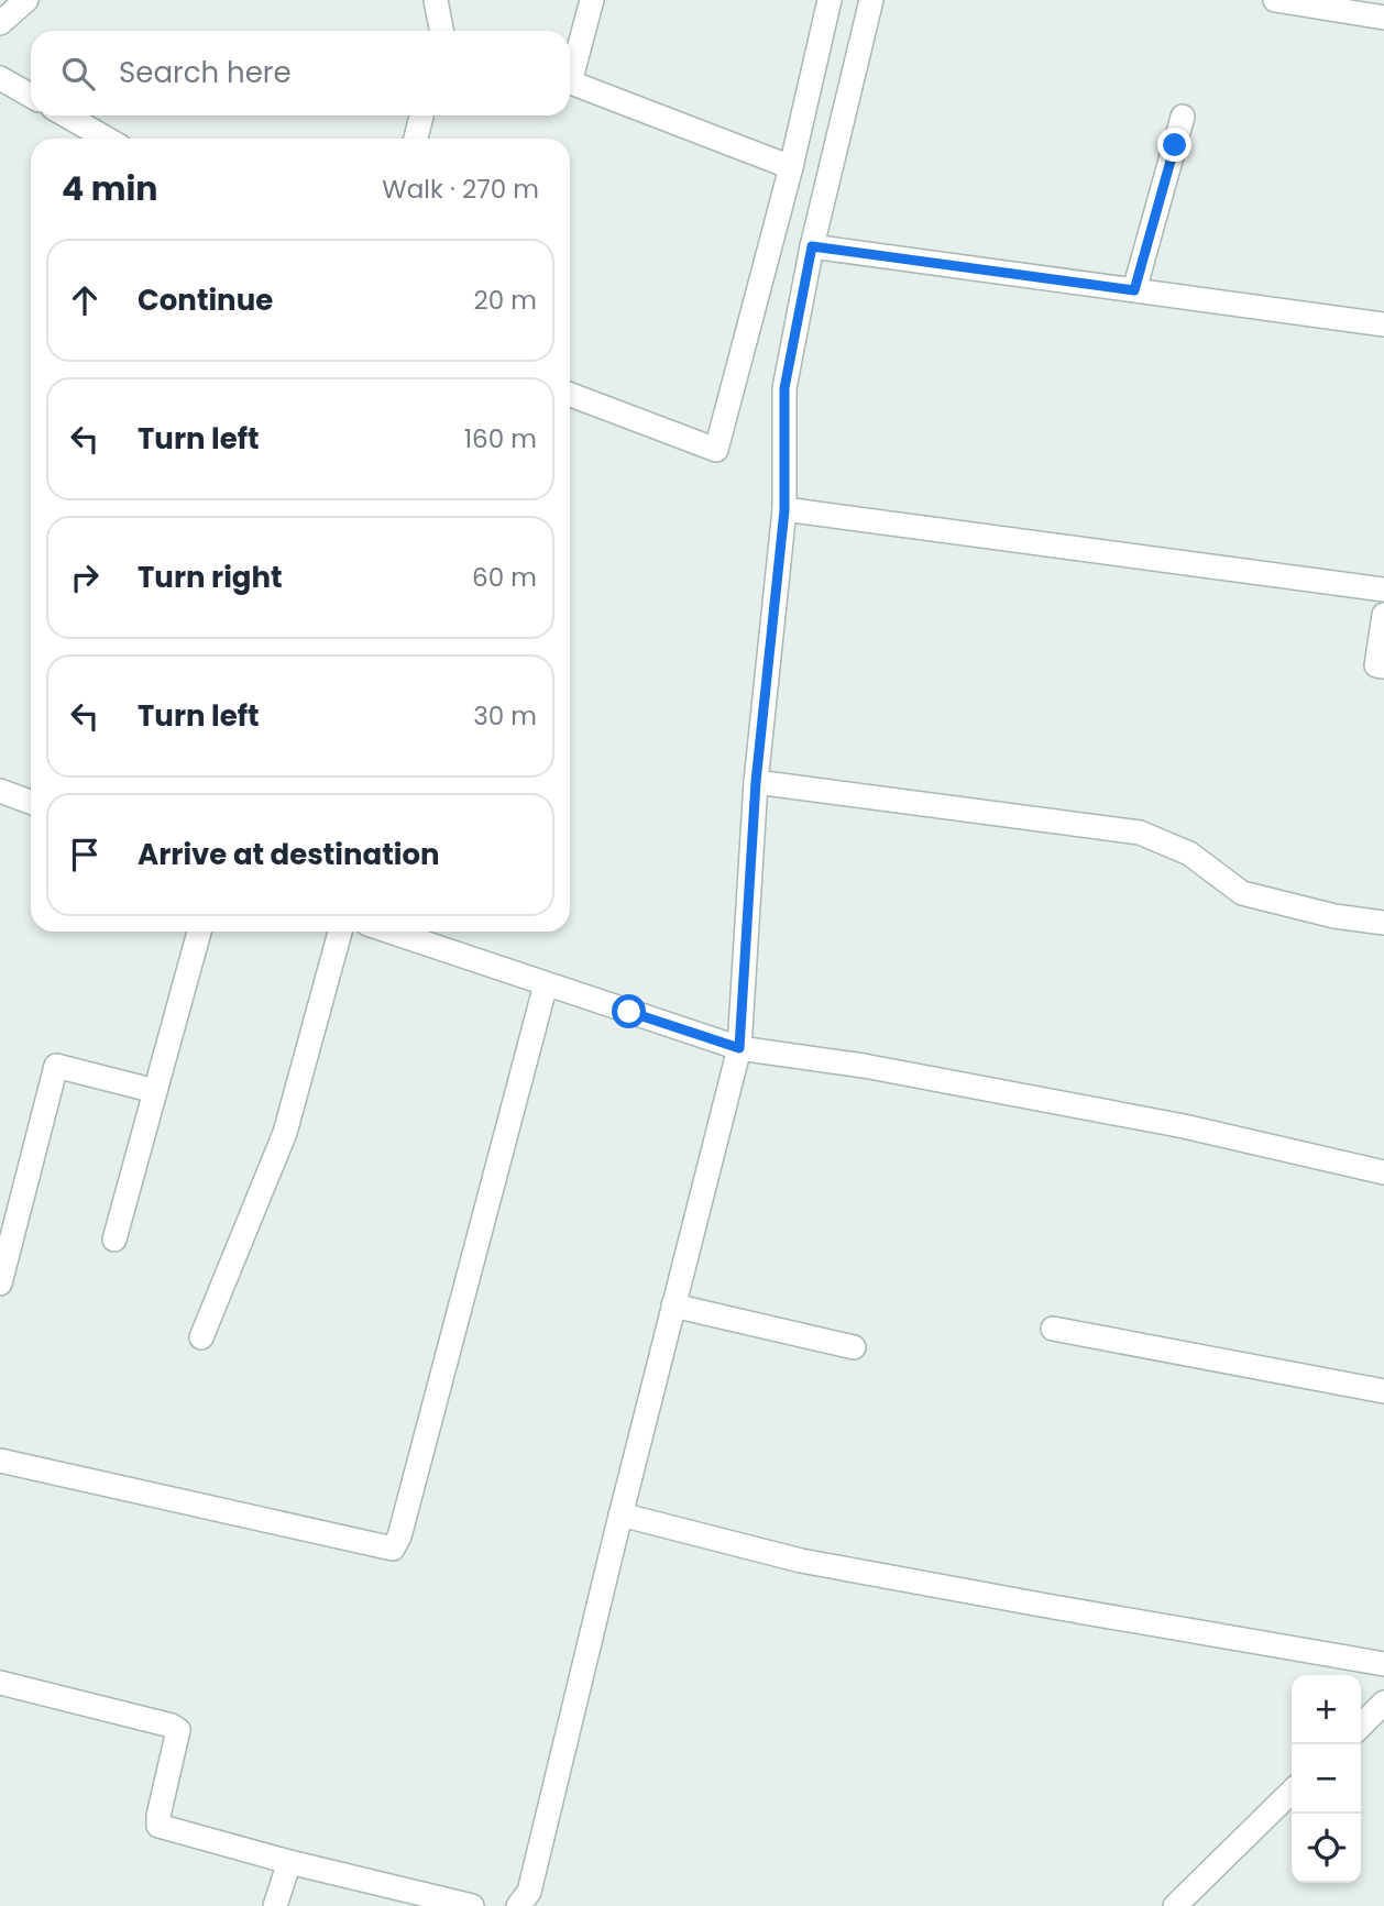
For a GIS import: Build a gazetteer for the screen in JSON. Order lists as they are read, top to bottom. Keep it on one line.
{"page":{"search":"Search here","heading":["4 min","Walk · 270 m"],"list":[["Continue","20 m"],["Turn left","160 m"],["Turn right","60 m"],["Turn left","30 m"],"Arrive at destination"],"map_buttons":["+","−"]}}
